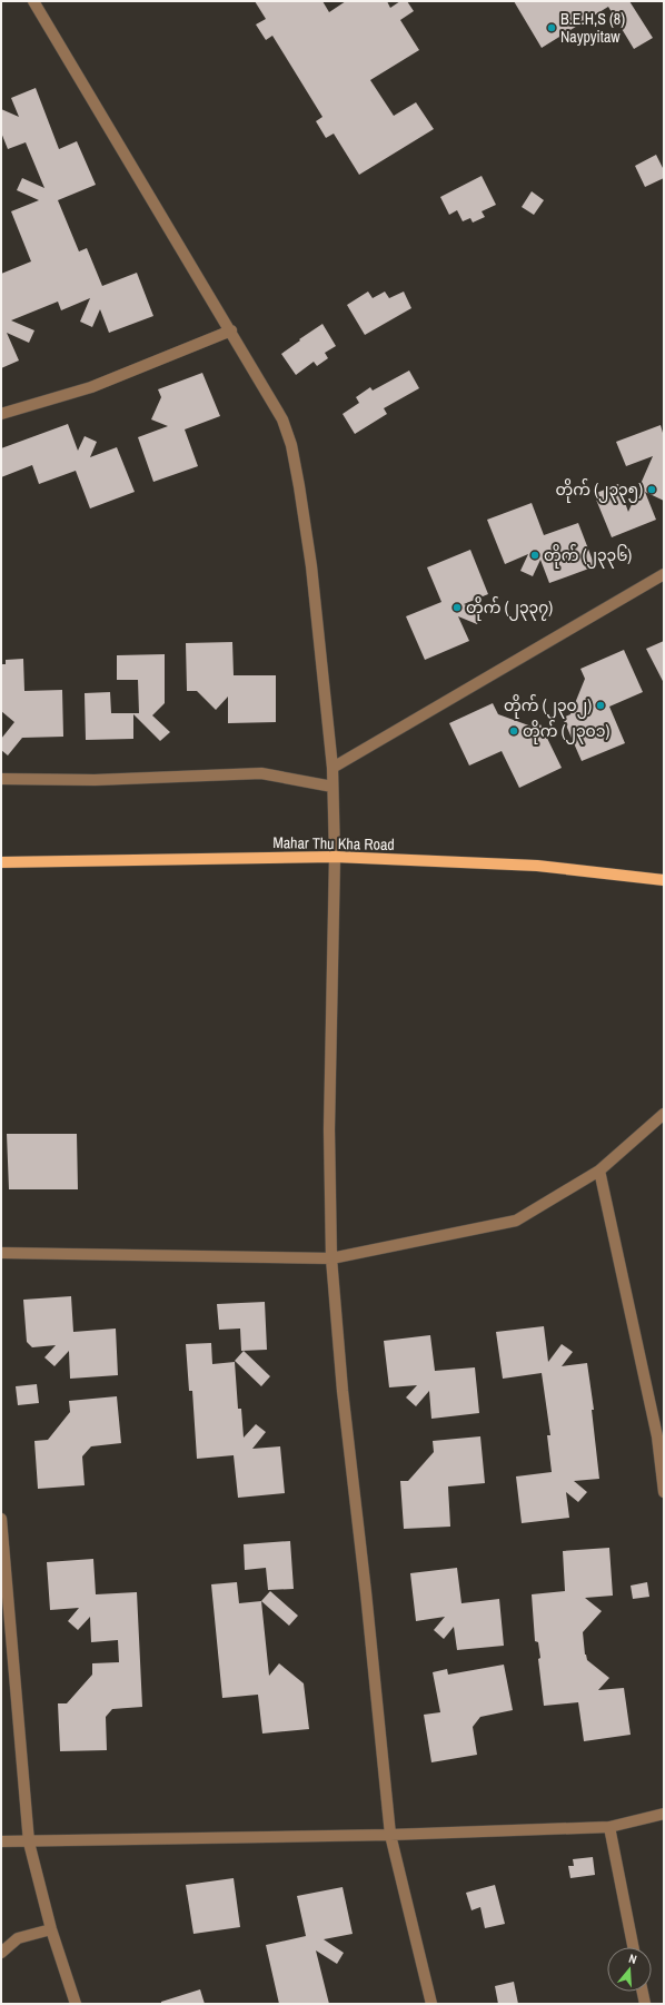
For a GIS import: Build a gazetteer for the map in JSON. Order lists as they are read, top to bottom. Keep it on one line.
{"streets":{"main road":["Mahar Thu Kha Road"]},"places":["B.E.H,S (8) Naypyitaw","တိုက် (၂၃၃၅)","တိုက် (၂၃၃၆)","တိုက် (၂၃၃၇)","တိုက် (၂၃၀၂)","တိုက် (၂၃၀၁)"],"north":"top"}
